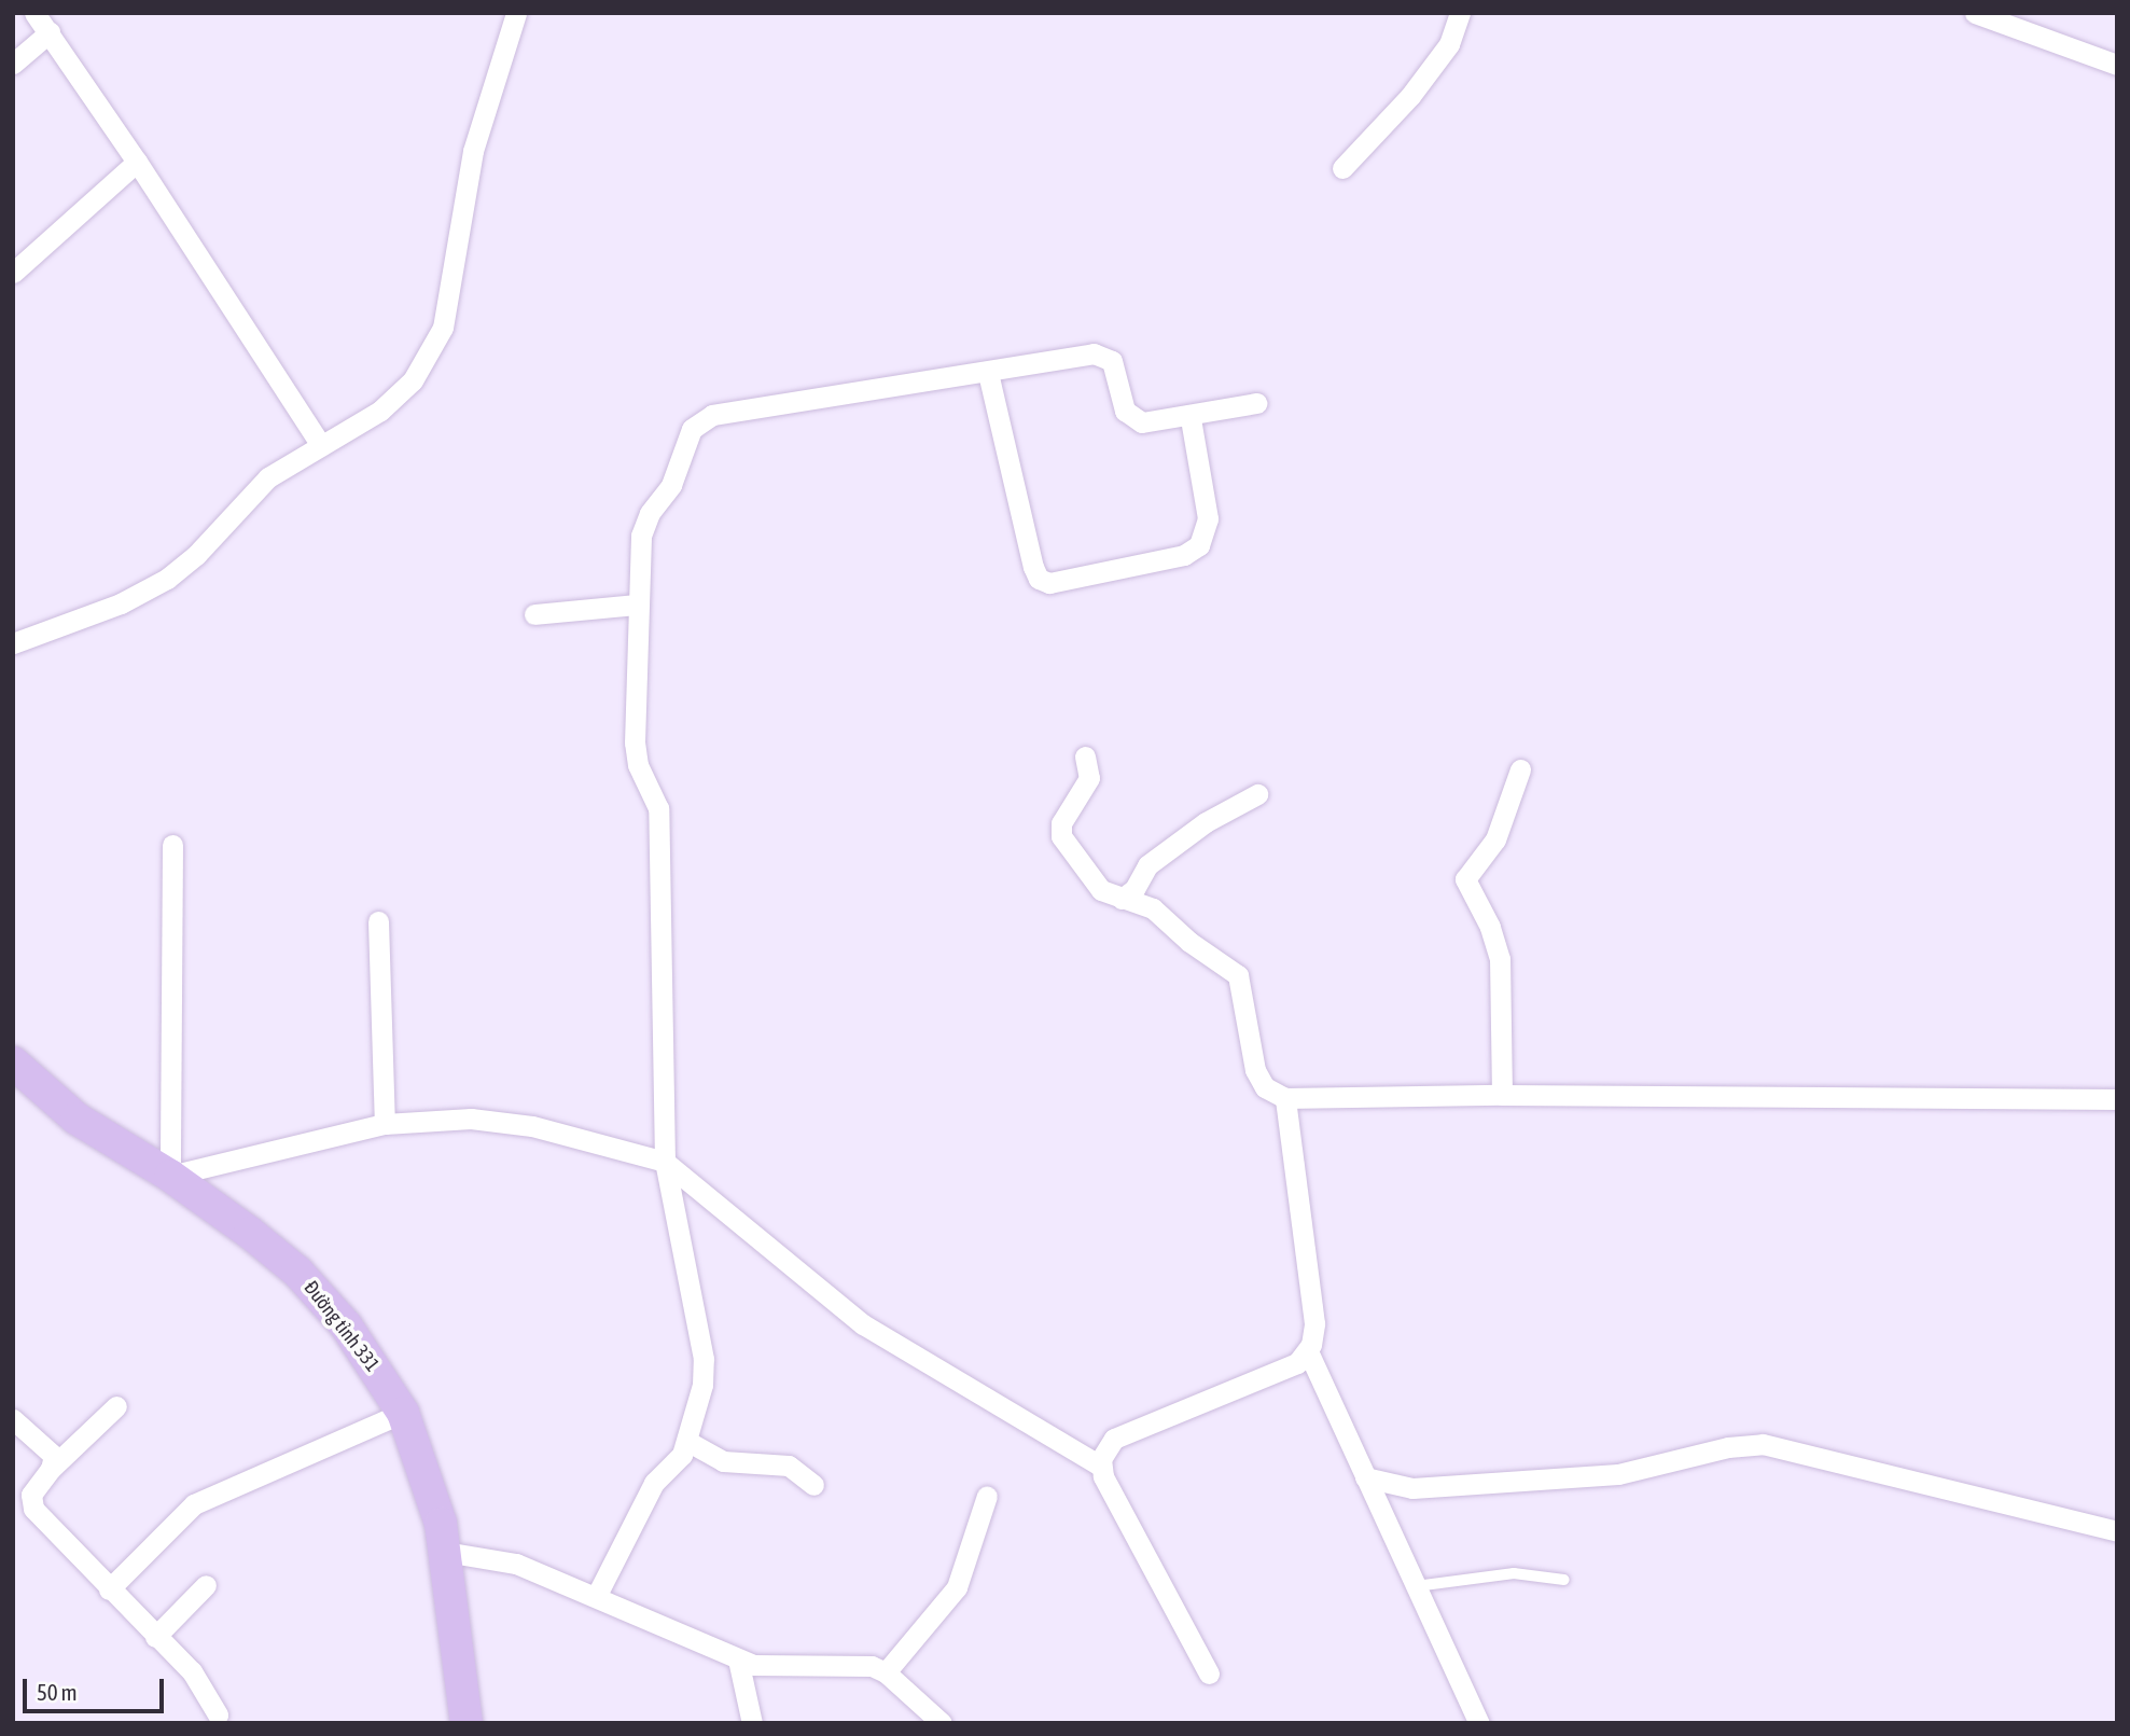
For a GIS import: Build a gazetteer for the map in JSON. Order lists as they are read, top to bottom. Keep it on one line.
{"streets":{"main road":["Đường tỉnh 331"]},"scale_bar":"50 m"}
